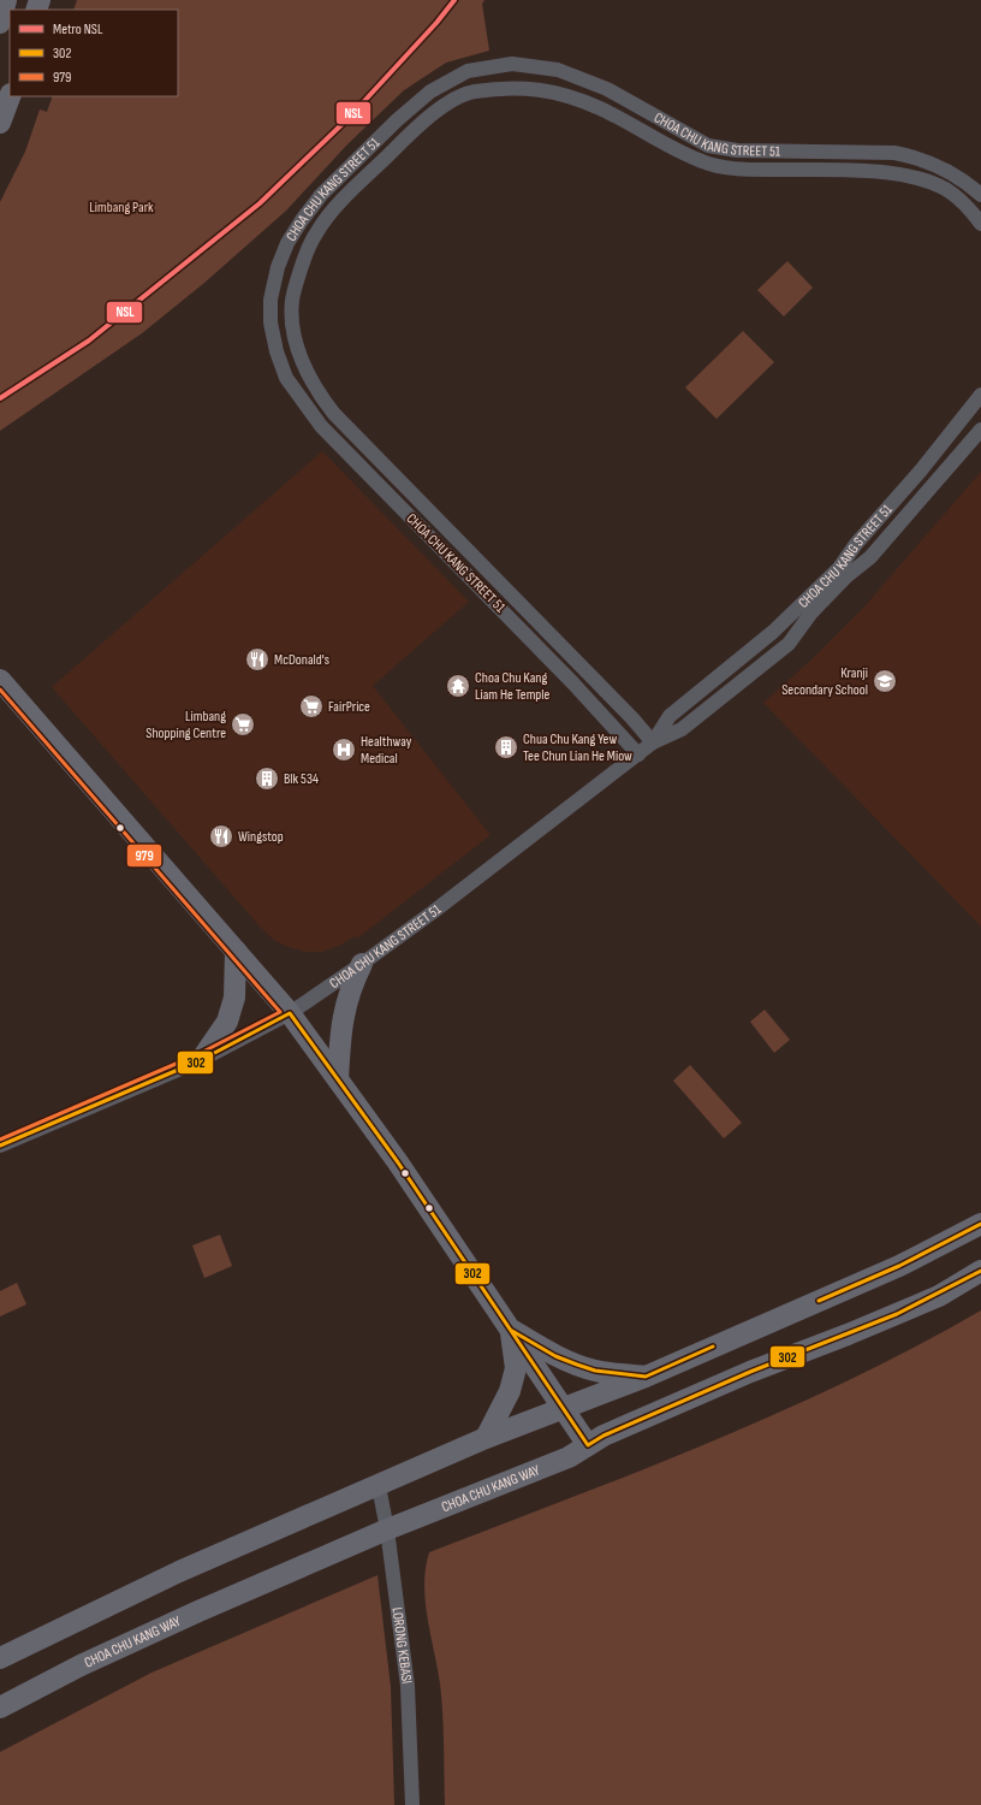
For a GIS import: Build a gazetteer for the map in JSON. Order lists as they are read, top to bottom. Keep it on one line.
{"streets":{"main road":["CHOA CHU KANG WAY"],"street":["CHOA CHU KANG STREET 51","LORONG KEBASI"]},"crossings":[["CHOA CHU KANG WAY","LORONG KEBASI"]],"parks":["Limbang Park"],"places":{"restaurant":["McDonald's","Wingstop"],"school or university":["Kranji Secondary School"],"temple":["Choa Chu Kang Liam He Temple"],"supermarket":["FairPrice","Limbang Shopping Centre"],"building":["Chua Chu Kang Yew Tee Chun Lian He Miow","Blk 534"],"hospital":["Healthway Medical"]},"lines":["metro line NSL","transit line 979","transit line 302"],"legend":["Metro NSL","302","979"]}
